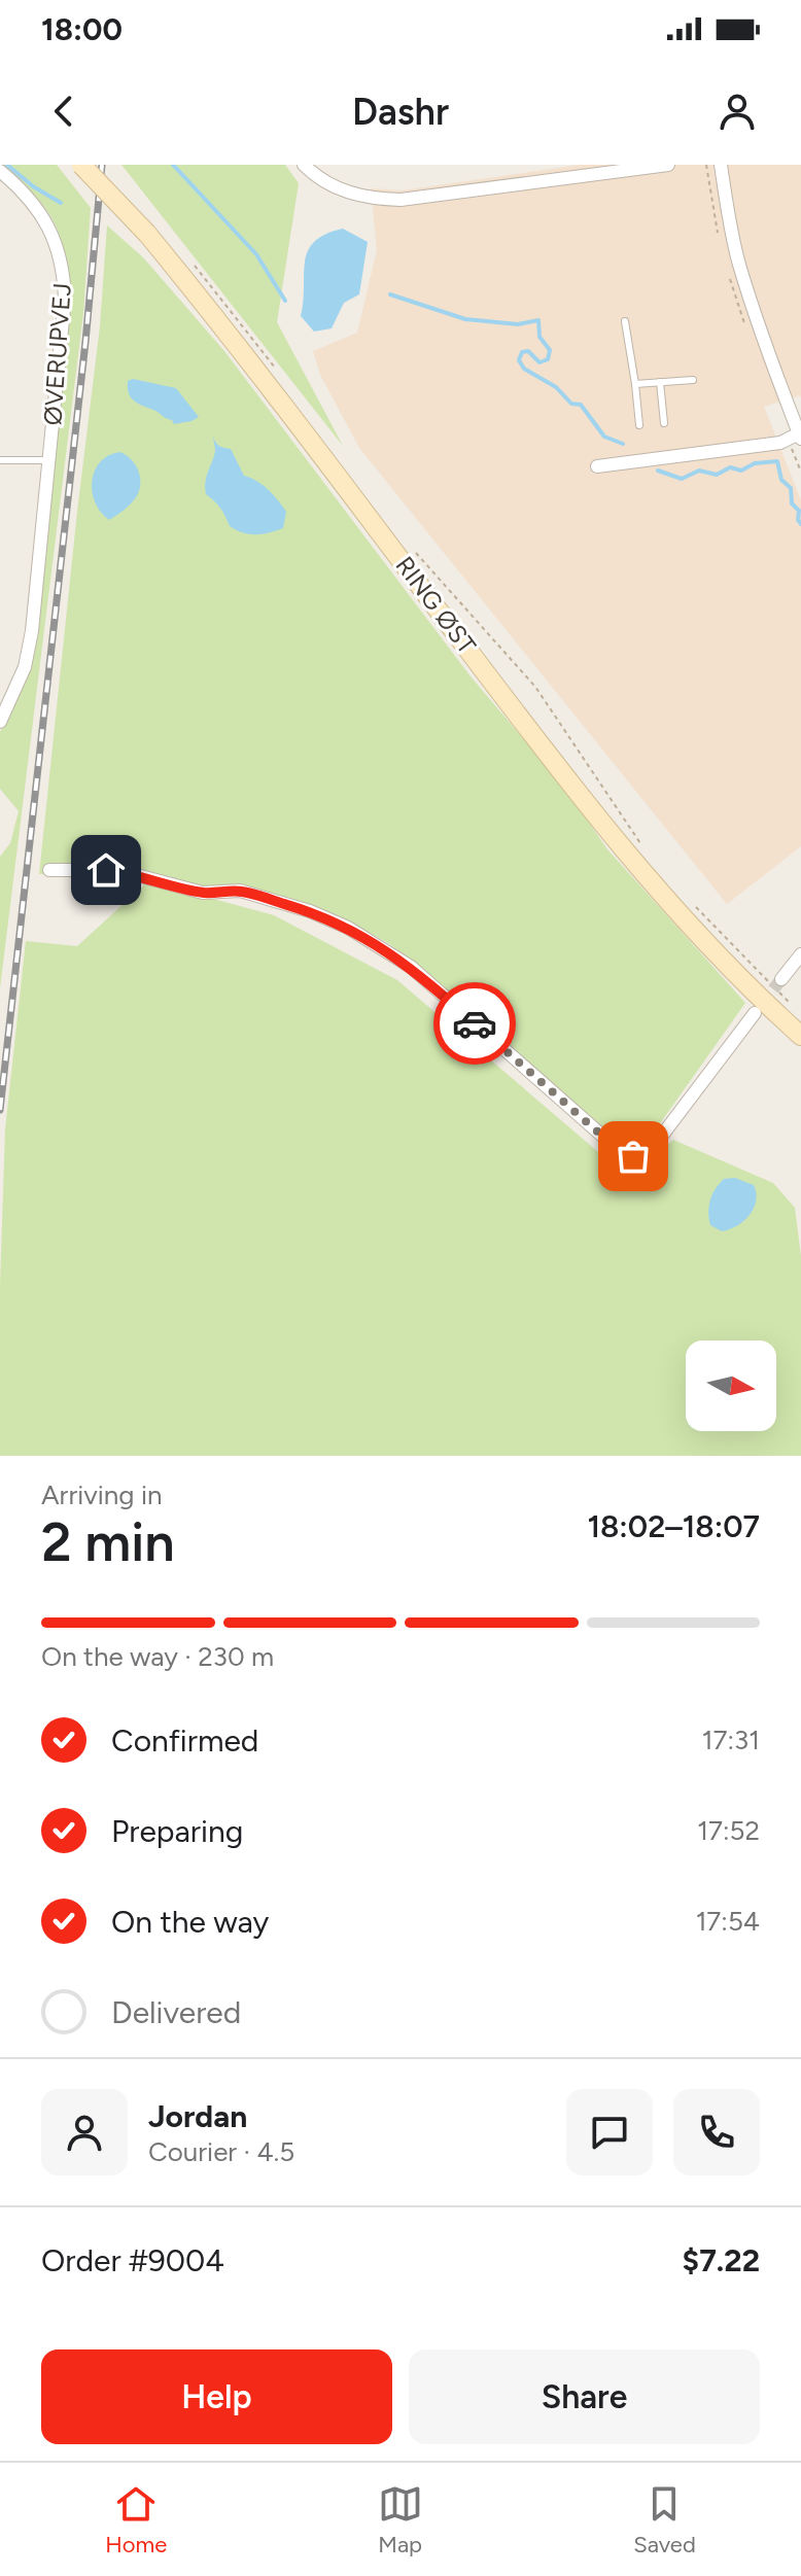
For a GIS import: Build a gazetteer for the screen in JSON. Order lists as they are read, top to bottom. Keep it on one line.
{"streets":{"main road":["RING ØST"],"street":["ØVERUPVEJ"]},"north":"right","page":{"status":"18:00","header":"Dashr","heading":["2 min","Arriving in","18:02–18:07"],"panel":["Jordan","Courier · 4.5","Order #9004","$7.22"],"bar":"On the way · 230 m","list":[["Confirmed","17:31"],["Preparing","17:52"],["On the way","17:54"],"Delivered"],"buttons":["Help","Share"],"tabs":["Home","Map","Saved"]}}
